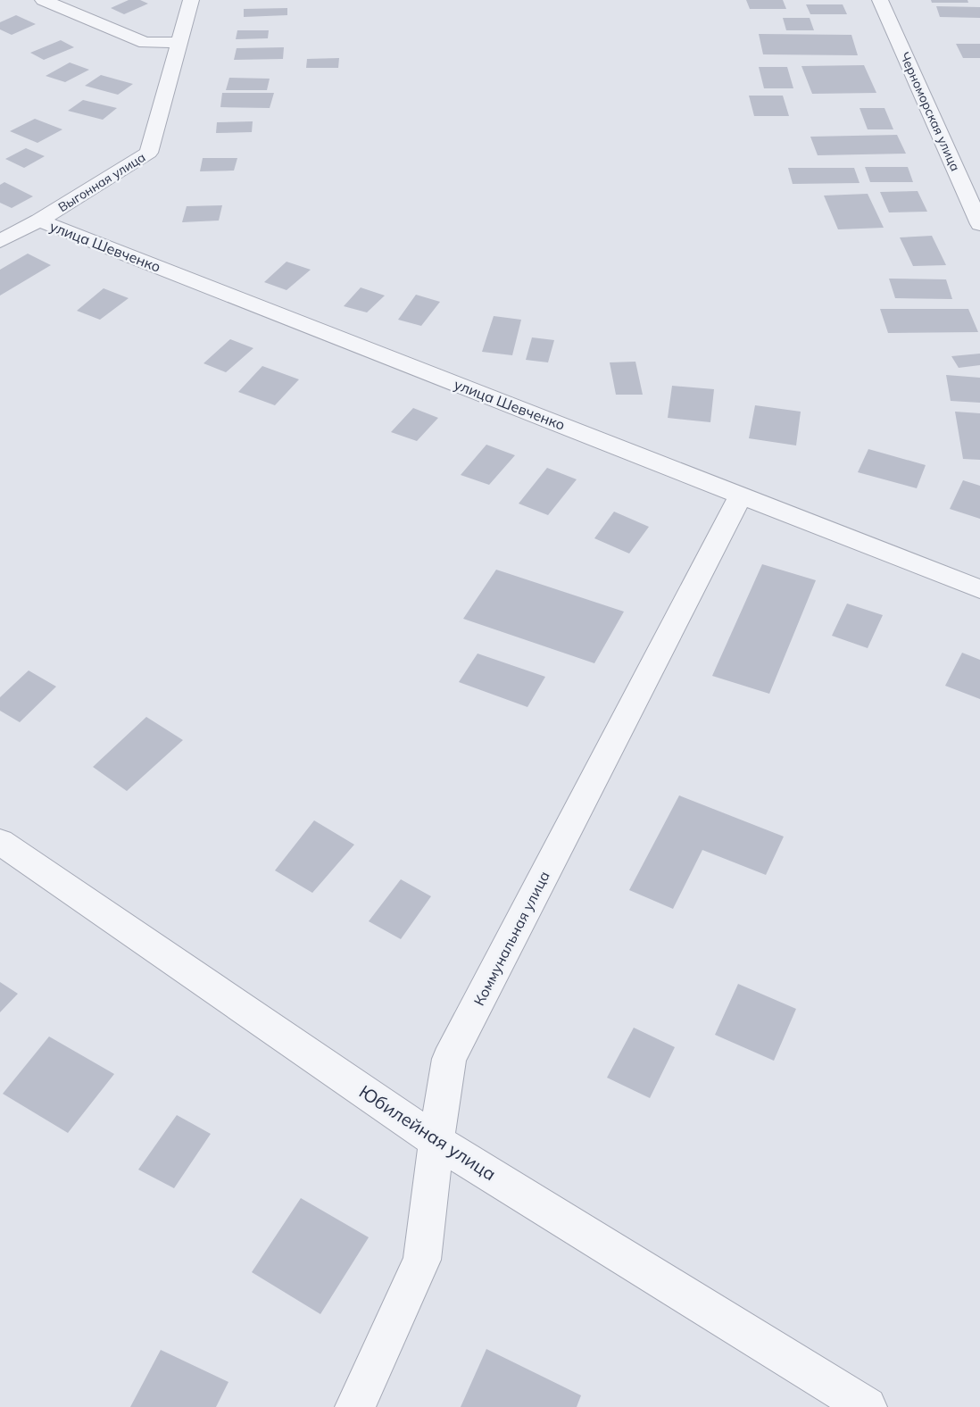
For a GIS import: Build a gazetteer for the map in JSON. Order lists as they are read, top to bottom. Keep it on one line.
{"streets":{"street":["Черноморская улица","Выгонная улица","улица Шевченко","Коммунальная улица","Юбилейная улица"]},"crossings":[["Выгонная улица","улица Шевченко"],["улица Шевченко","Коммунальная улица"],["Коммунальная улица","Юбилейная улица"]]}
